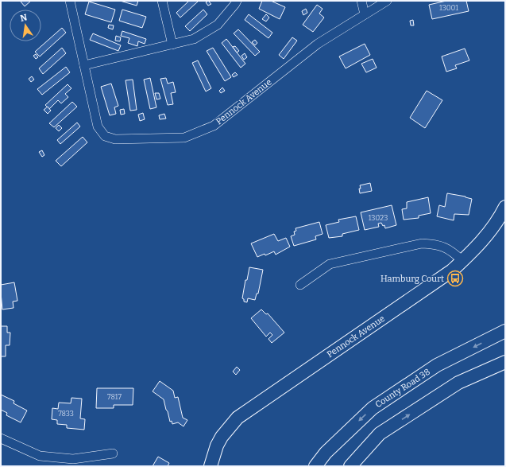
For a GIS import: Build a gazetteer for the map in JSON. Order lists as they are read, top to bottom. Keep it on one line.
{"streets":{"main road":["Pennock Avenue","County Road 38"]},"places":{"bus stop":["Hamburg Court"]},"house_numbers":["13001","13023","7817","7833"],"north":"top"}
